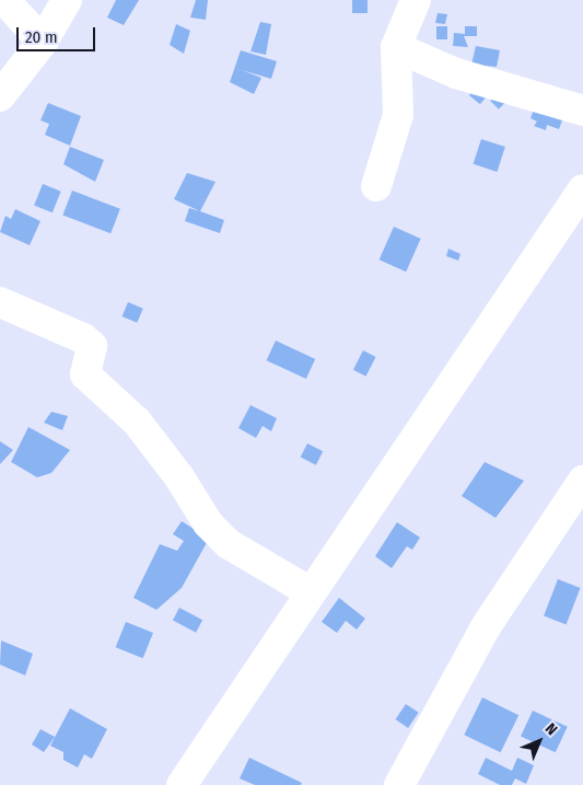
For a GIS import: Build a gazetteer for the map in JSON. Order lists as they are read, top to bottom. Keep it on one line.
{"scale_bar":"20 m","north":"top right"}
